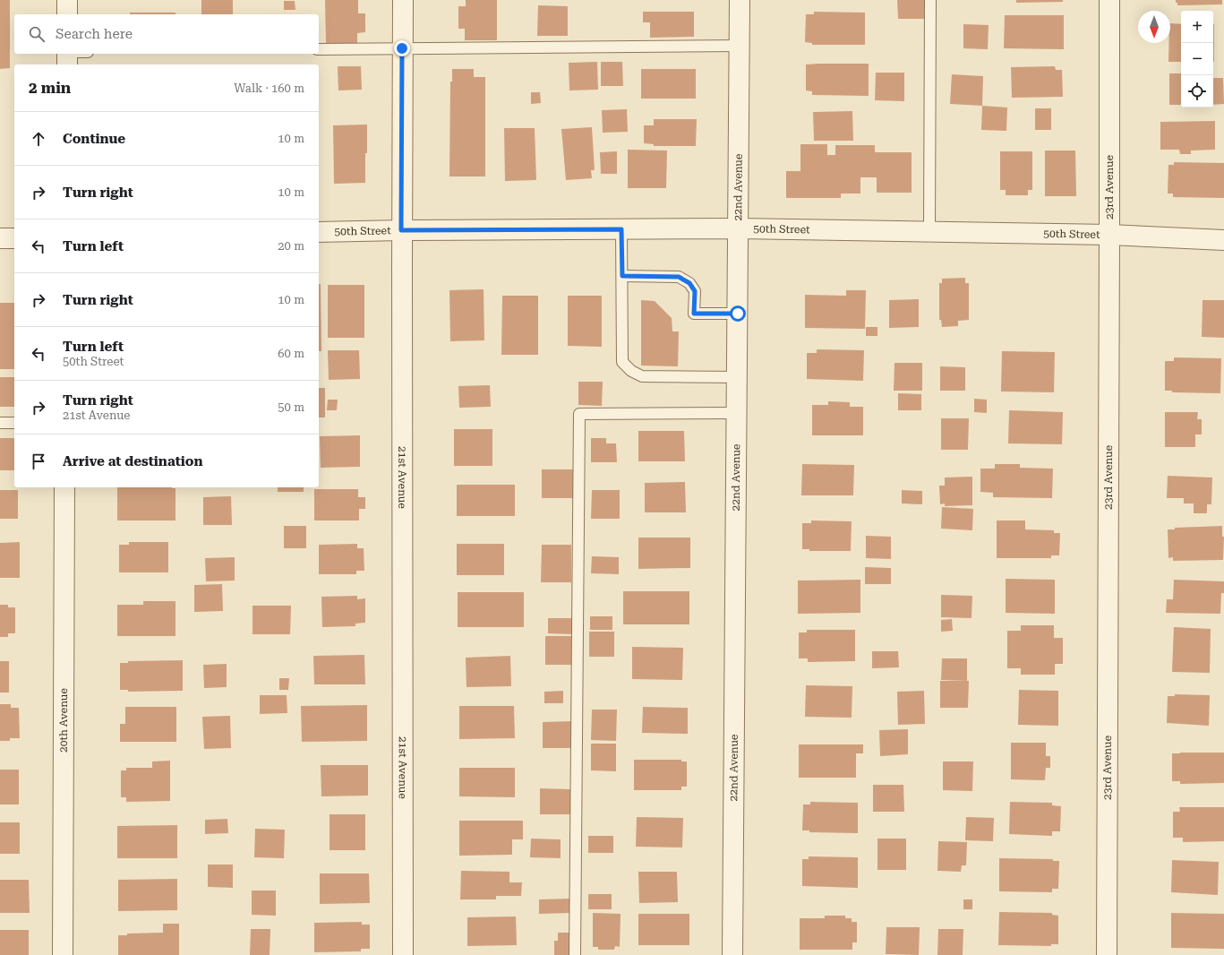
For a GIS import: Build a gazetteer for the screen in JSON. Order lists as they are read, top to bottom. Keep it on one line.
{"streets":{"street":["22nd Avenue","23rd Avenue","50th Street","21st Avenue","20th Avenue"]},"crossings":[["22nd Avenue","50th Street"],["23rd Avenue","50th Street"],["50th Street","21st Avenue"]],"north":"bottom","page":{"map_buttons":["+","−"],"search":"Search here","heading":["2 min","Walk · 160 m"],"list":[["Continue","10 m"],["Turn right","10 m"],["Turn left","20 m"],["Turn right","10 m"],["Turn left","50th Street","60 m"],["Turn right","21st Avenue","50 m"],"Arrive at destination"]}}
